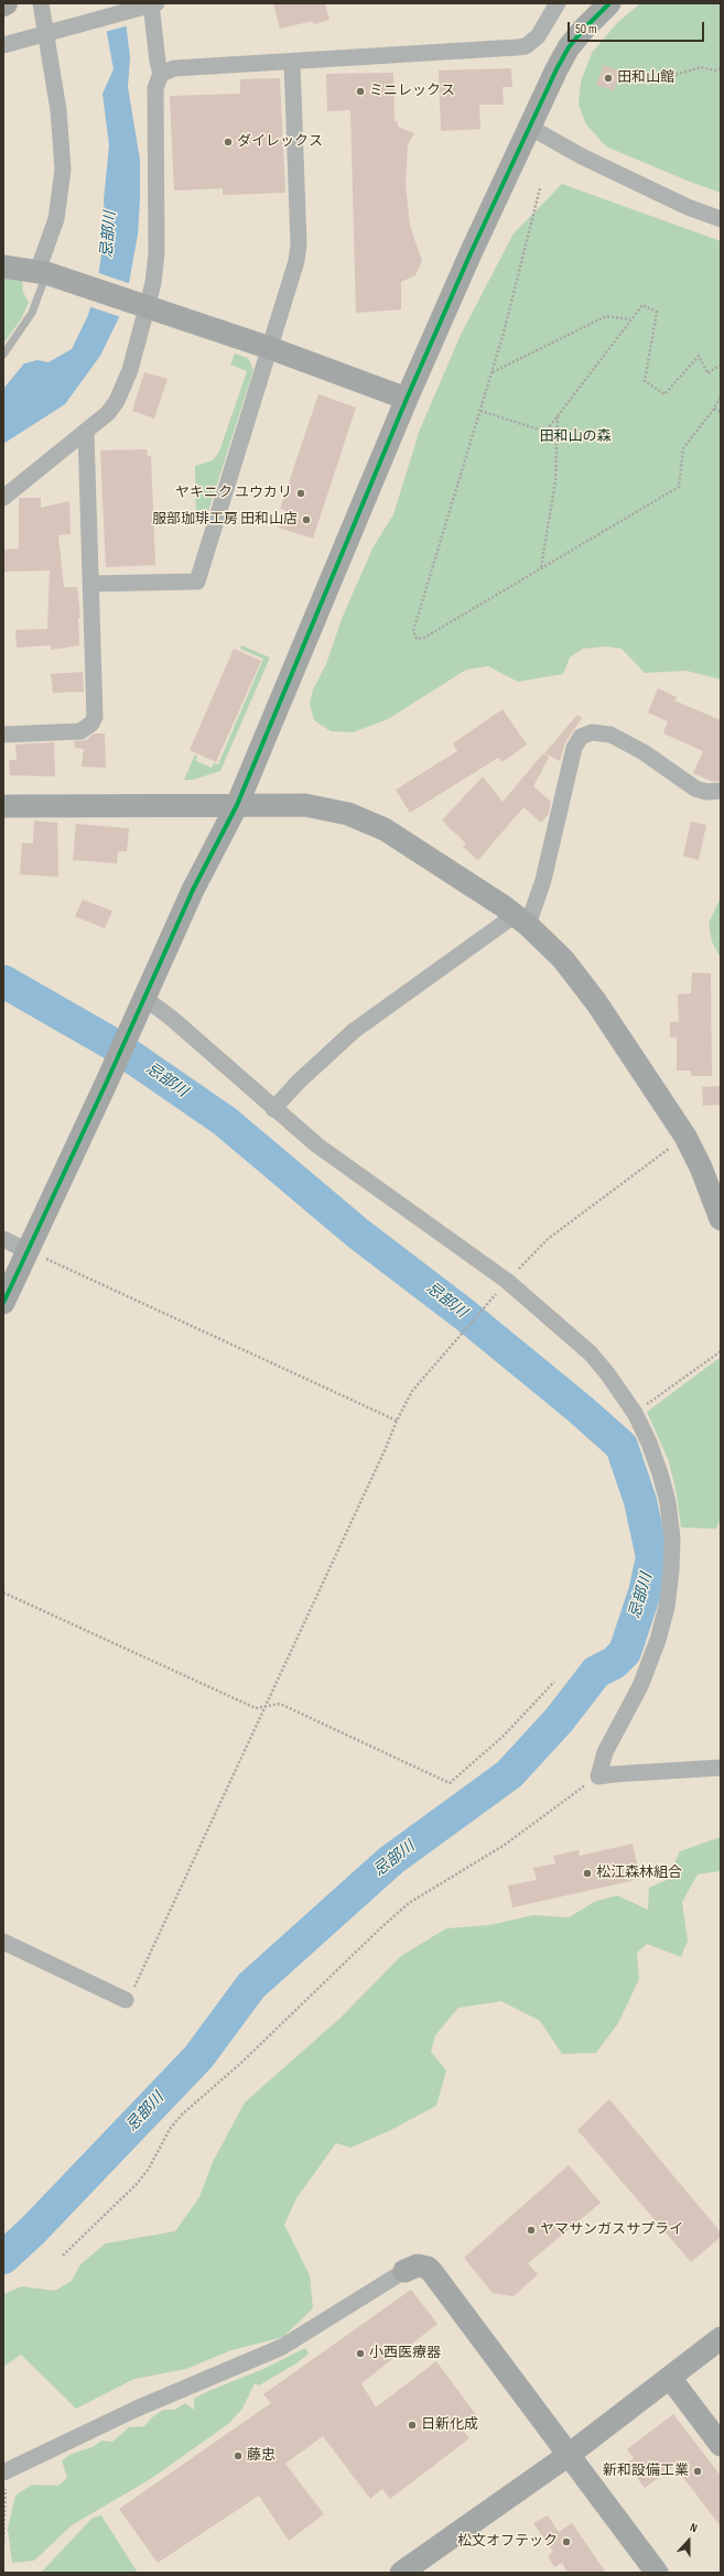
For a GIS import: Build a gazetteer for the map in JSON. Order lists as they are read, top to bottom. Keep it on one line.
{"water":["忌部川"],"parks":["田和山の森"],"places":["田和山館","ミニレックス","ダイレックス","ヤキニク ユウカリ","服部珈琲工房 田和山店","松江森林組合","ヤマサンガスサプライ","小西医療器","日新化成","藤忠","新和設備工業","松文オフテック"],"scale_bar":"50 m","north":"top"}
